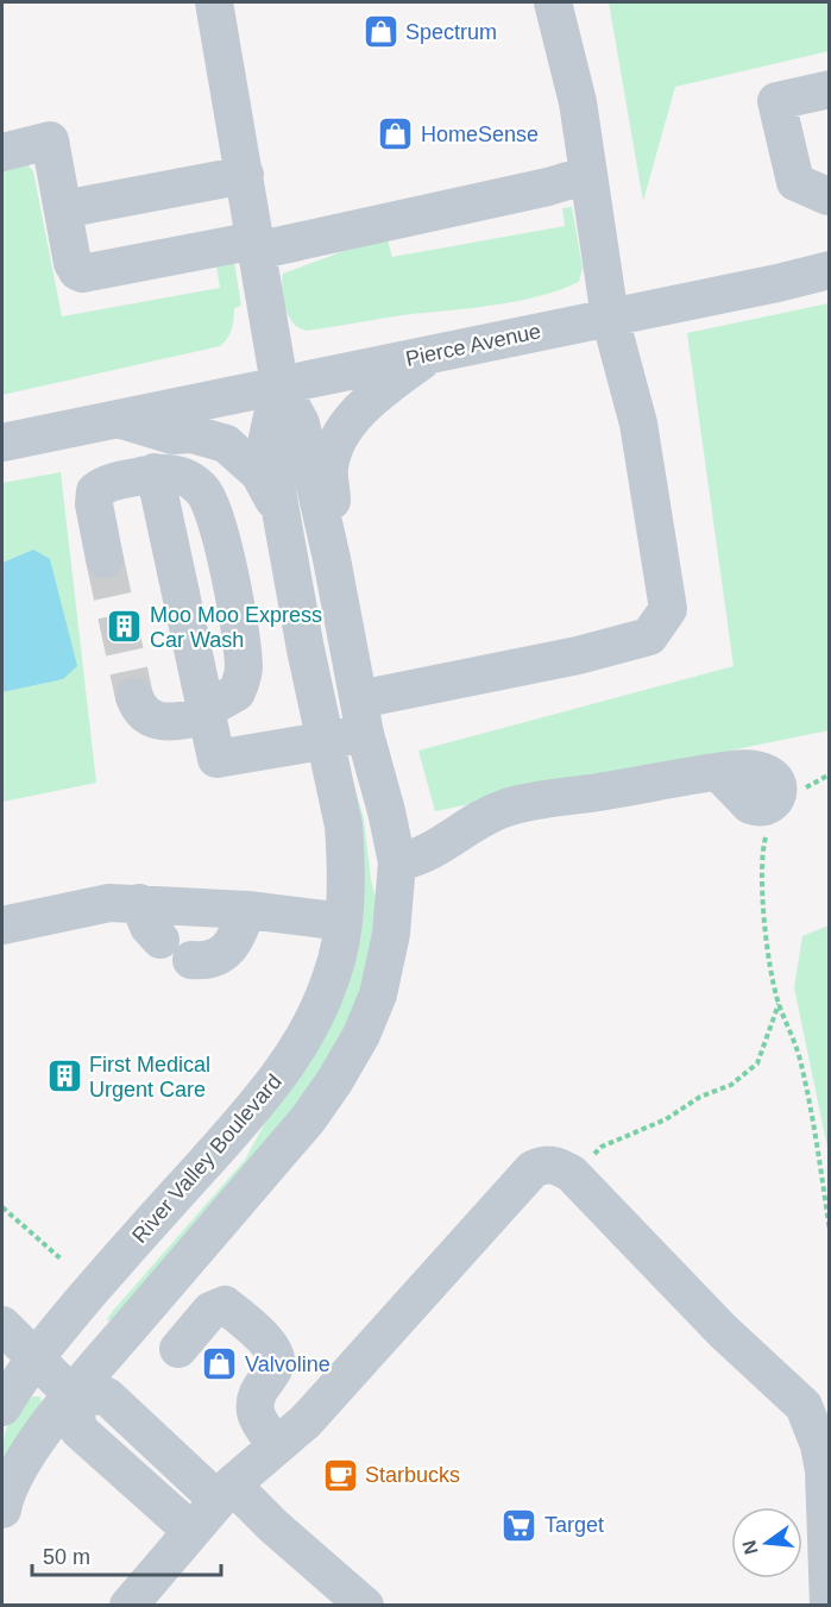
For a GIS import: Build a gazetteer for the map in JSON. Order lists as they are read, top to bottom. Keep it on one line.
{"streets":{"street":["Pierce Avenue","River Valley Boulevard"]},"crossings":[["Pierce Avenue","River Valley Boulevard"]],"places":{"shop":["Spectrum","HomeSense","Valvoline"],"building":["Moo Moo Express Car Wash","First Medical Urgent Care"],"cafe":["Starbucks"],"supermarket":["Target"]},"scale_bar":"50 m","north":"left"}
